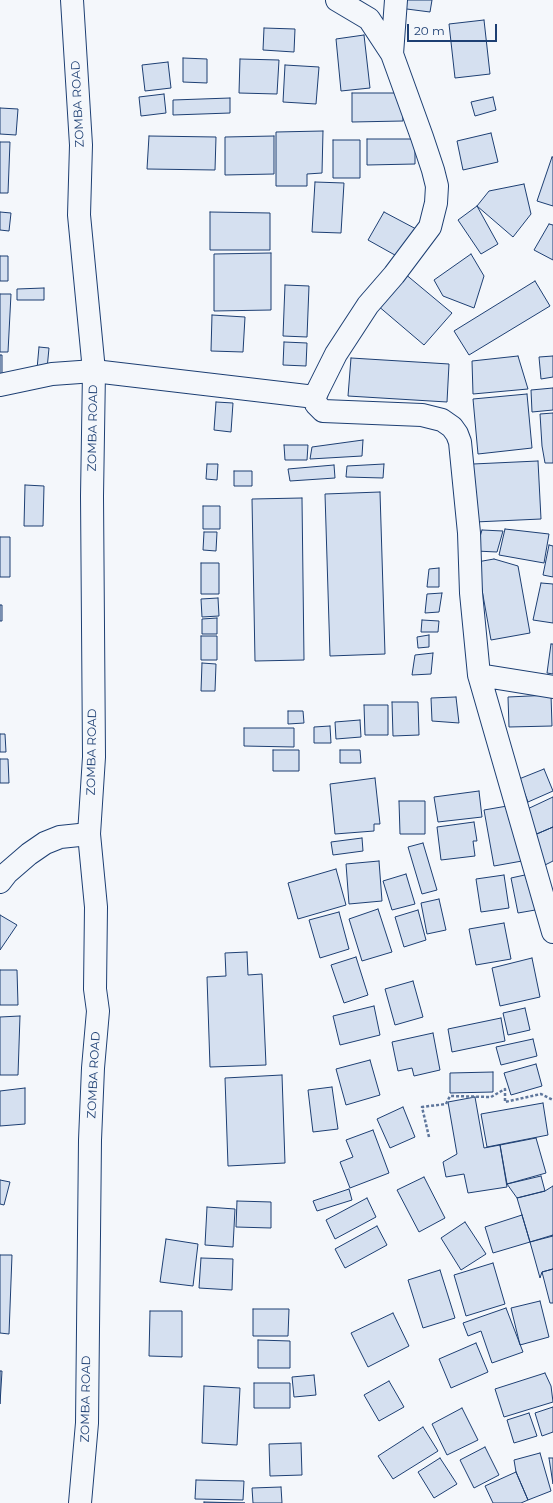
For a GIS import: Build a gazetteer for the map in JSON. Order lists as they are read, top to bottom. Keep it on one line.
{"streets":{"main road":["ZOMBA ROAD"]},"scale_bar":"20 m"}
